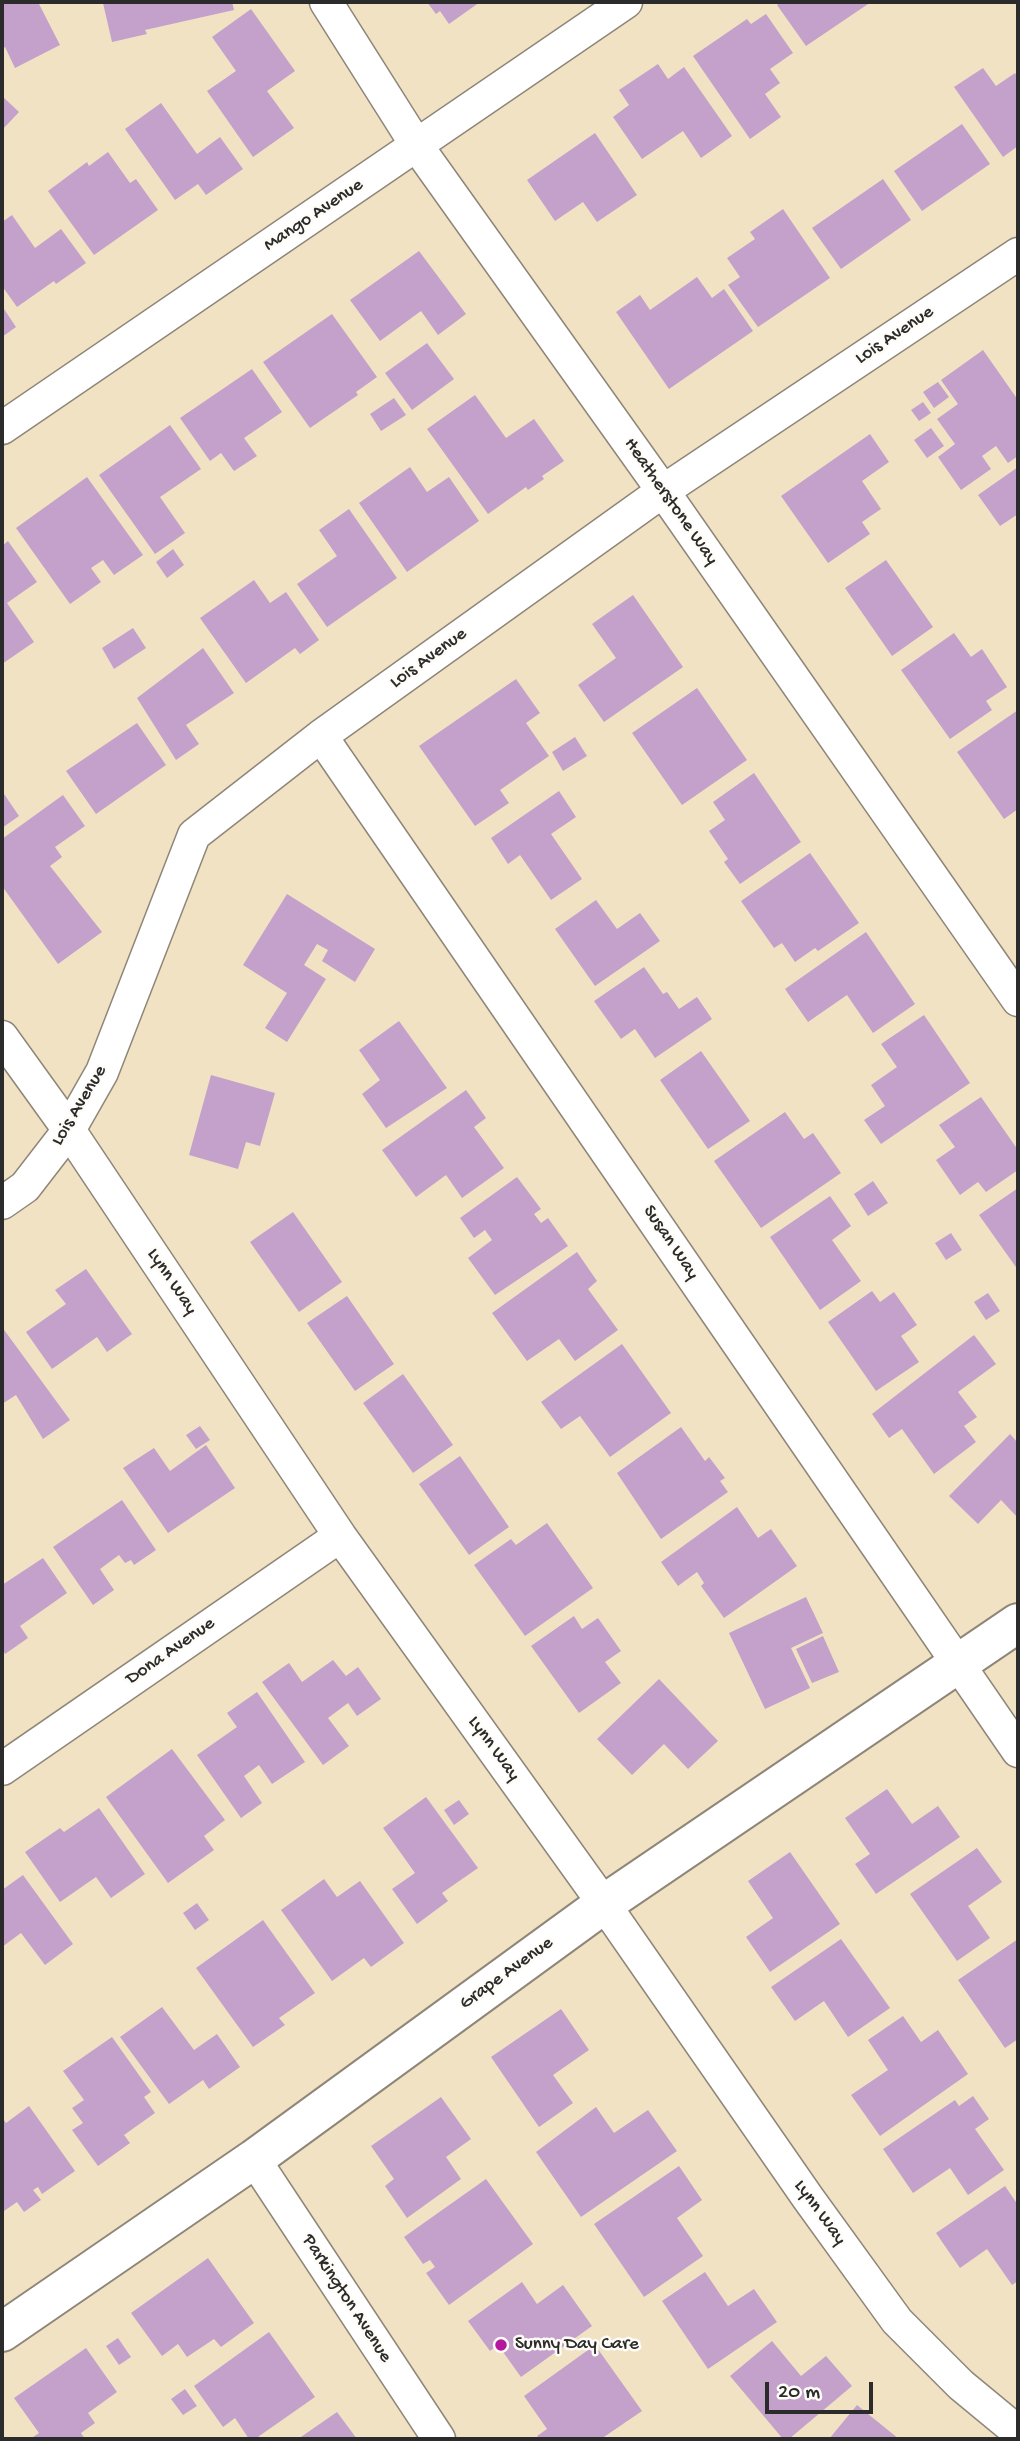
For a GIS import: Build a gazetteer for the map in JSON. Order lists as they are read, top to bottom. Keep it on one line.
{"streets":{"street":["Mango Avenue","Lois Avenue","Heatherstone Way","Susan Way","Lynn Way","Dona Avenue","Grape Avenue","Parkington Avenue"]},"crossings":[["Mango Avenue","Heatherstone Way"],["Lois Avenue","Heatherstone Way"],["Lois Avenue","Susan Way"],["Lois Avenue","Lynn Way"],["Susan Way","Grape Avenue"],["Lynn Way","Dona Avenue"],["Lynn Way","Grape Avenue"],["Grape Avenue","Parkington Avenue"]],"places":["Sunny Day Care"],"scale_bar":"20 m"}
